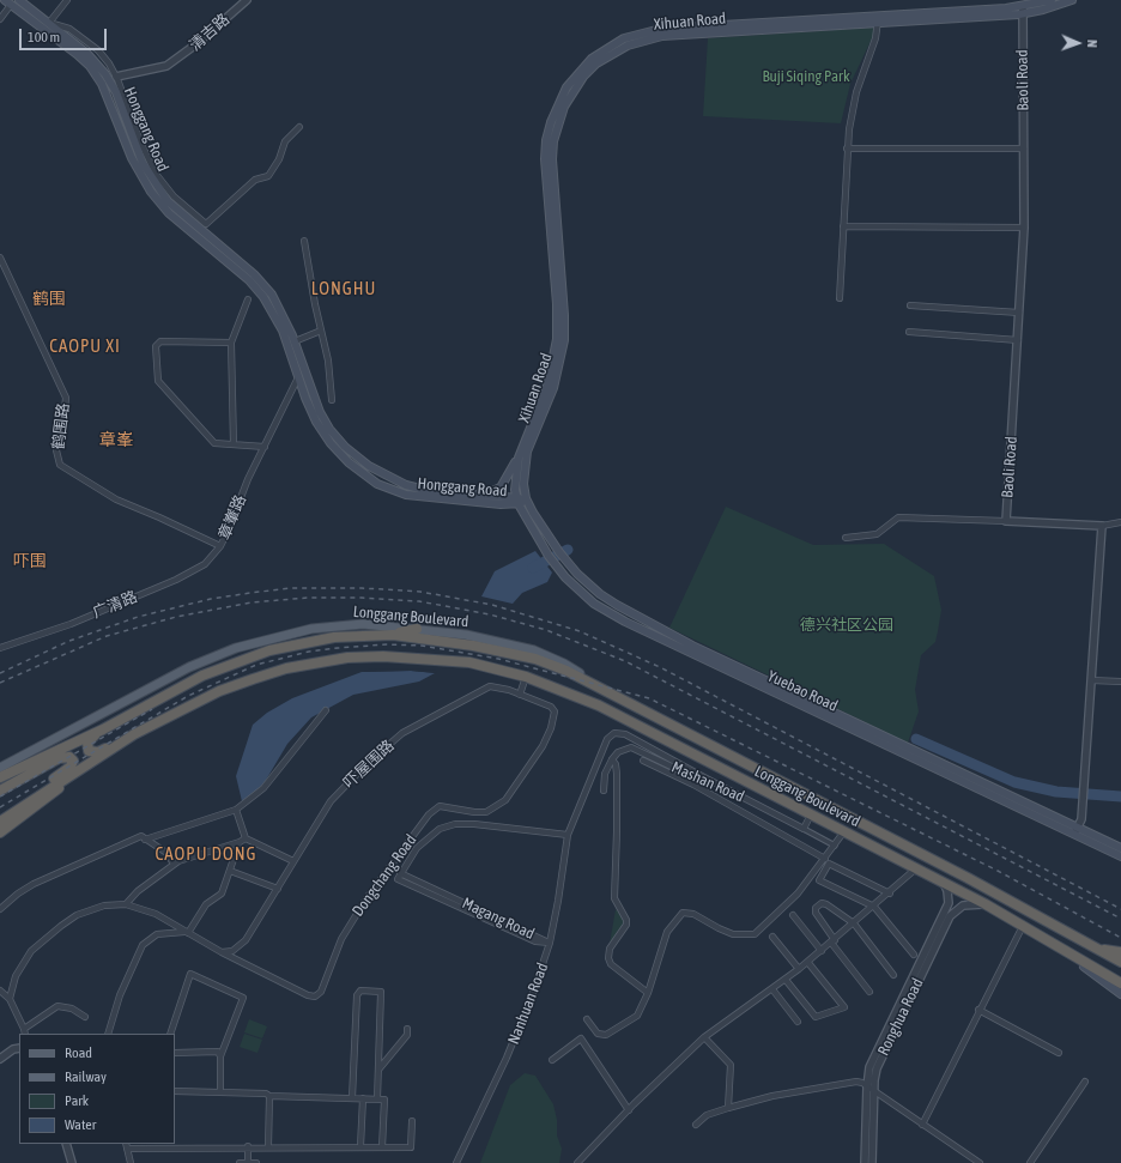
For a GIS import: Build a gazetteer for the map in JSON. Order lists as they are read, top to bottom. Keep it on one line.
{"streets":{"highway":["Longgang Boulevard"],"main road":["Xihuan Road","Honggang Road","Yuebao Road"],"street":["清吉路","Baoli Road","鹤围路","章輋路","广清路","吓屋围路","Mashan Road","Dongchang Road","Magang Road","Nanhuan Road","Ronghua Road"]},"crossings":[["Xihuan Road","Baoli Road"],["Xihuan Road","Honggang Road"],["Xihuan Road","Yuebao Road"],["Honggang Road","章輋路"],["Honggang Road","Yuebao Road"],["鹤围路","章輋路"],["章輋路","广清路"],["Longgang Boulevard","Ronghua Road"],["吓屋围路","Dongchang Road"],["Mashan Road","Nanhuan Road"],["Magang Road","Nanhuan Road"]],"districts":["LONGHU","鹤围","CAOPU XI","章峯","吓围","CAOPU DONG"],"parks":["Buji Siqing Park","德兴社区公园"],"legend":["Road","Railway","Park","Water"],"scale_bar":"100 m","north":"right"}
